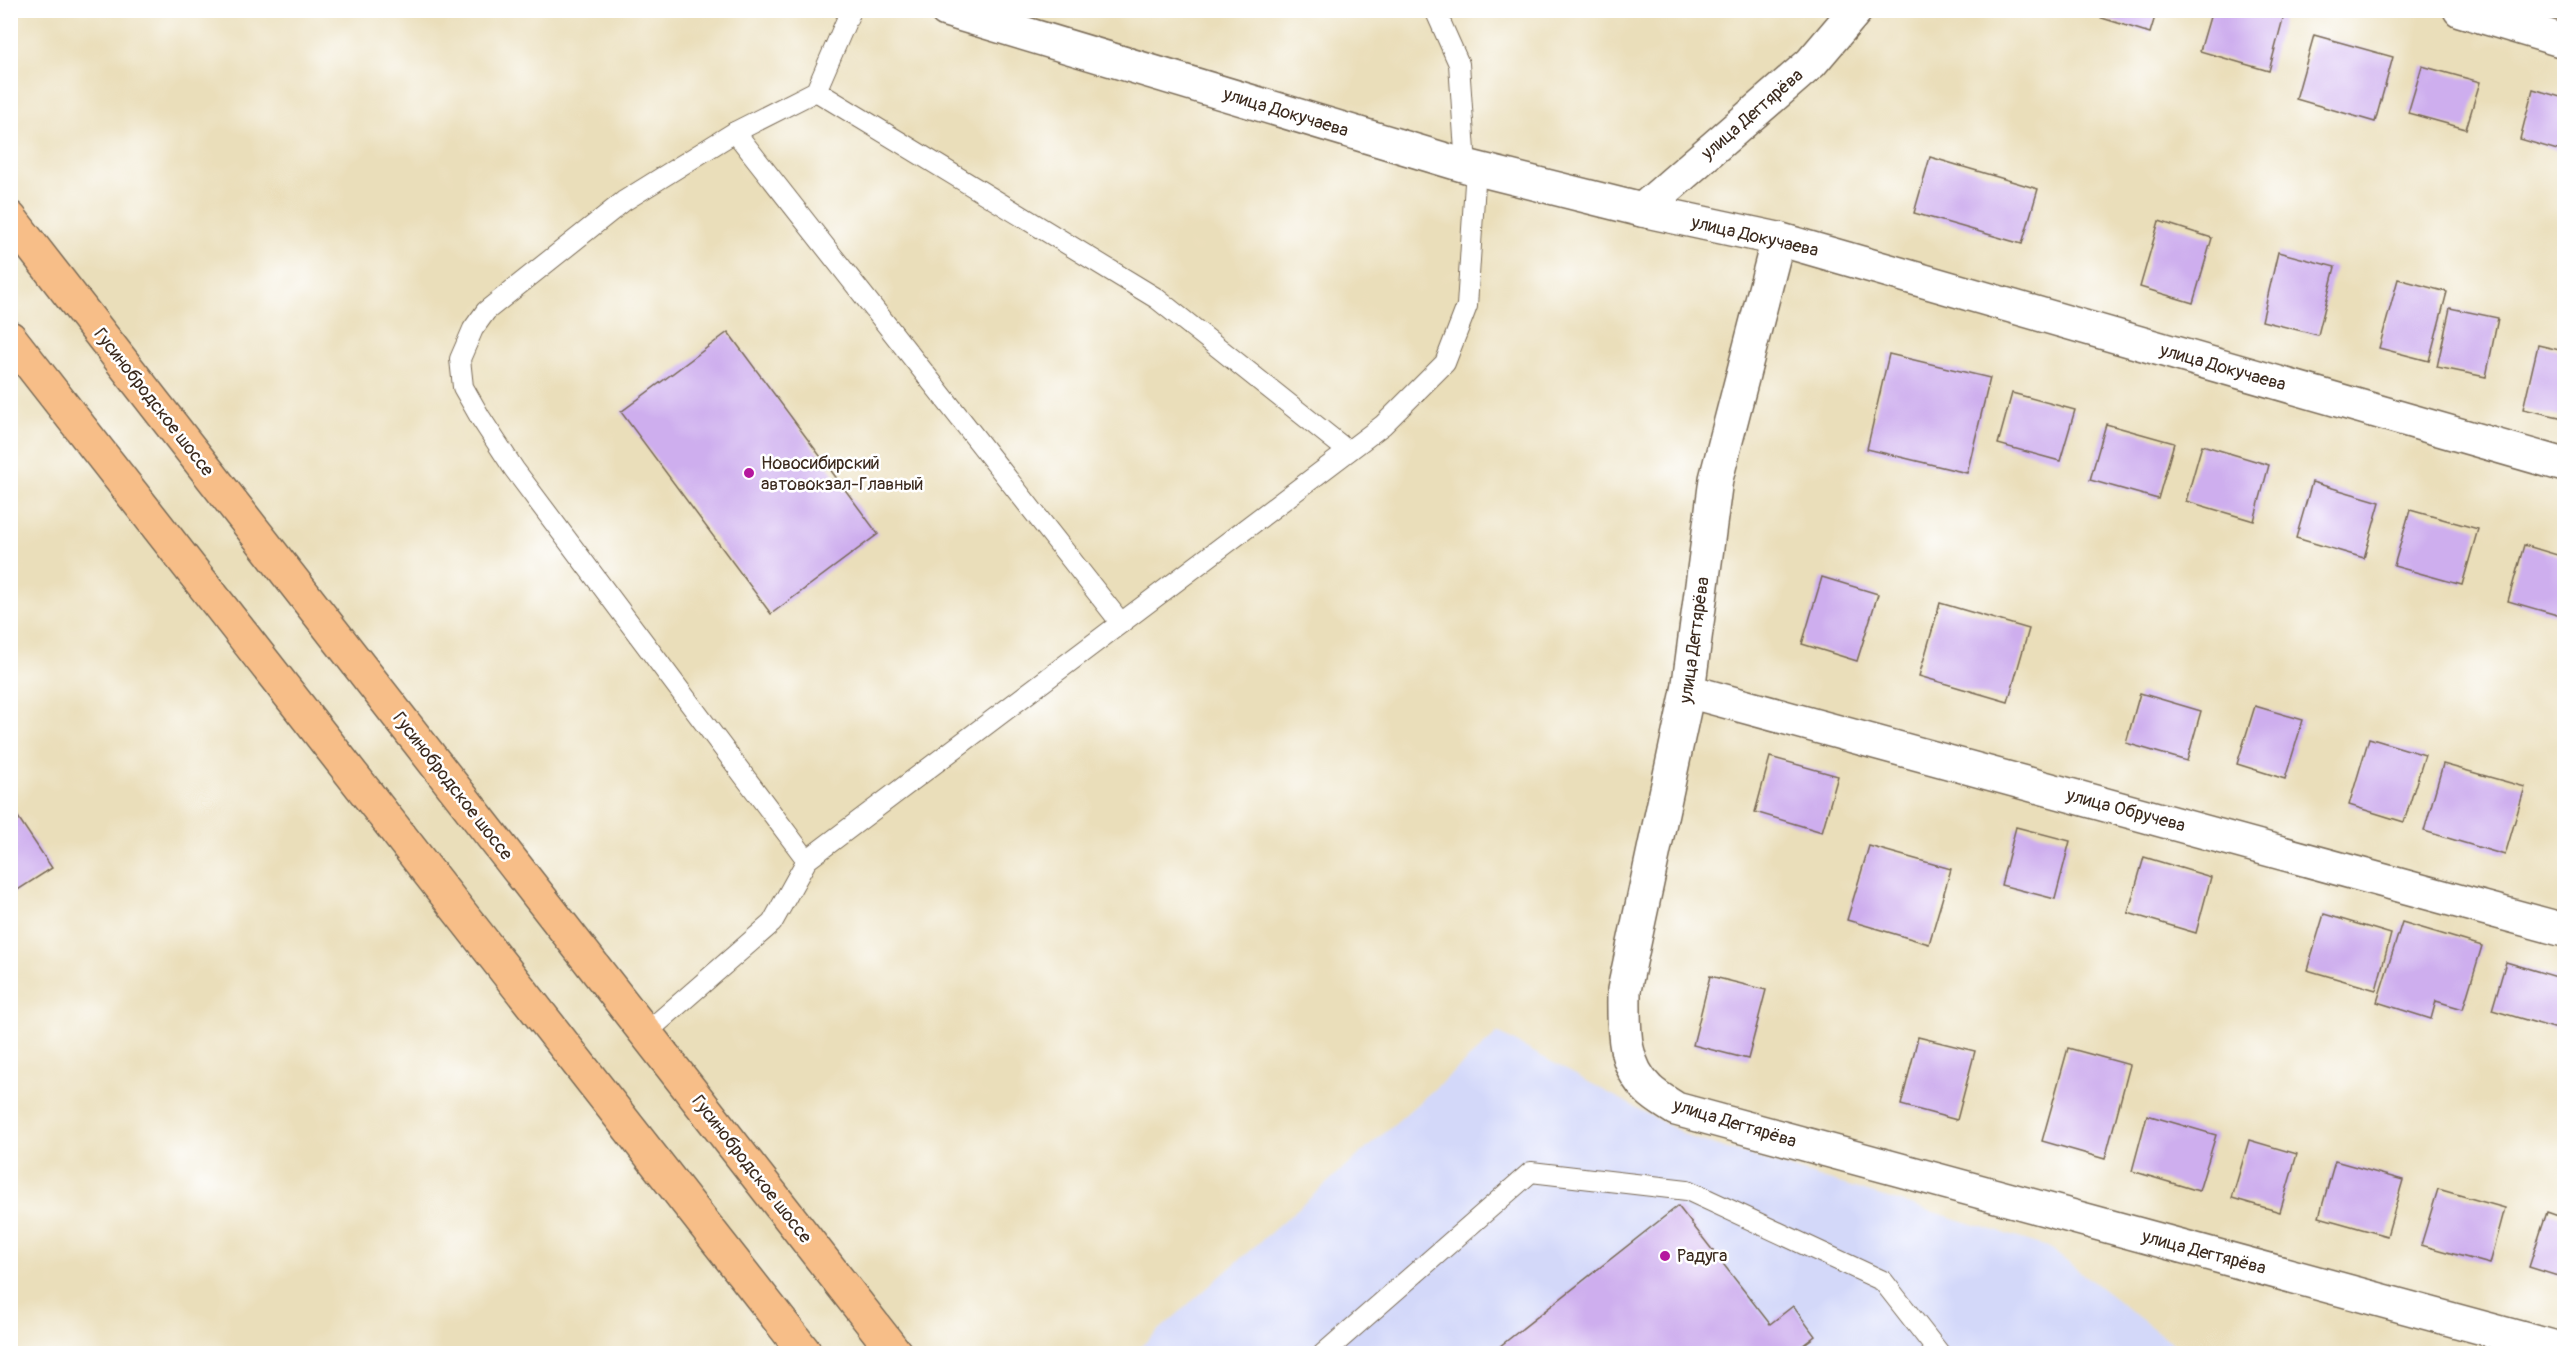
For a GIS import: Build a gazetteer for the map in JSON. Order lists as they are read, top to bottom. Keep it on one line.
{"streets":{"main road":["Гусинобродское шоссе"],"street":["улица Докучаева","улица Дегтярёва","улица Обручева"]},"crossings":[["улица Докучаева","улица Дегтярёва"],["улица Дегтярёва","улица Обручева"]],"places":["Новосибирский автовокзал-Главный","Радуга"]}
